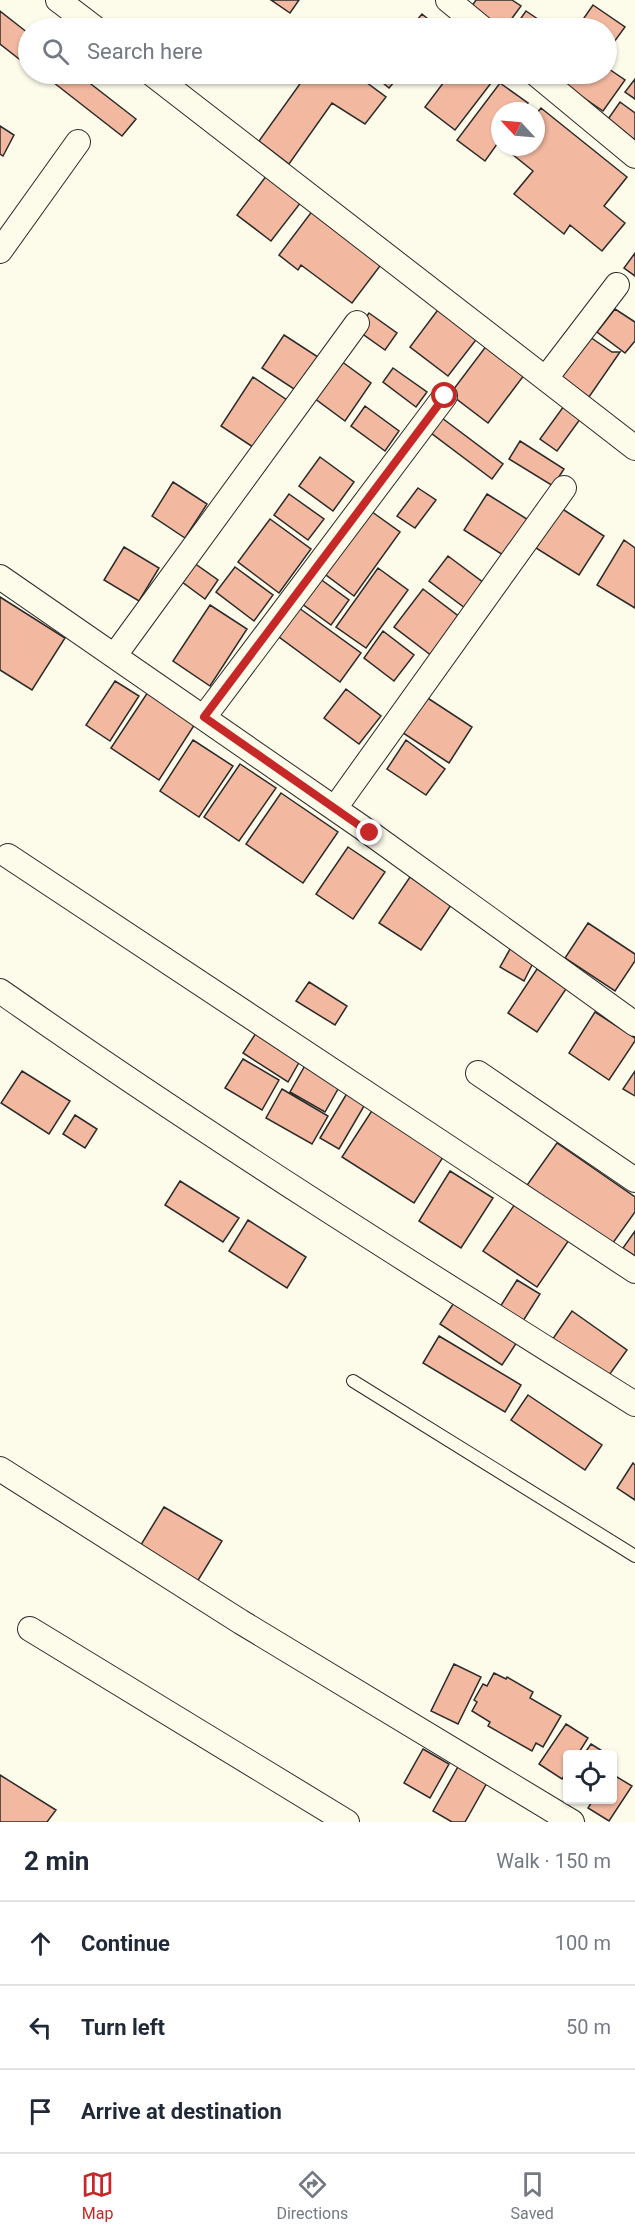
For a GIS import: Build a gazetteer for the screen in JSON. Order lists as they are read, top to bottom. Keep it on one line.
{"north":"top left","page":{"search":"Search here","heading":["2 min","Walk · 150 m"],"list":[["Continue","100 m"],["Turn left","50 m"],"Arrive at destination"],"nav":["Map","Directions","Saved"]}}
